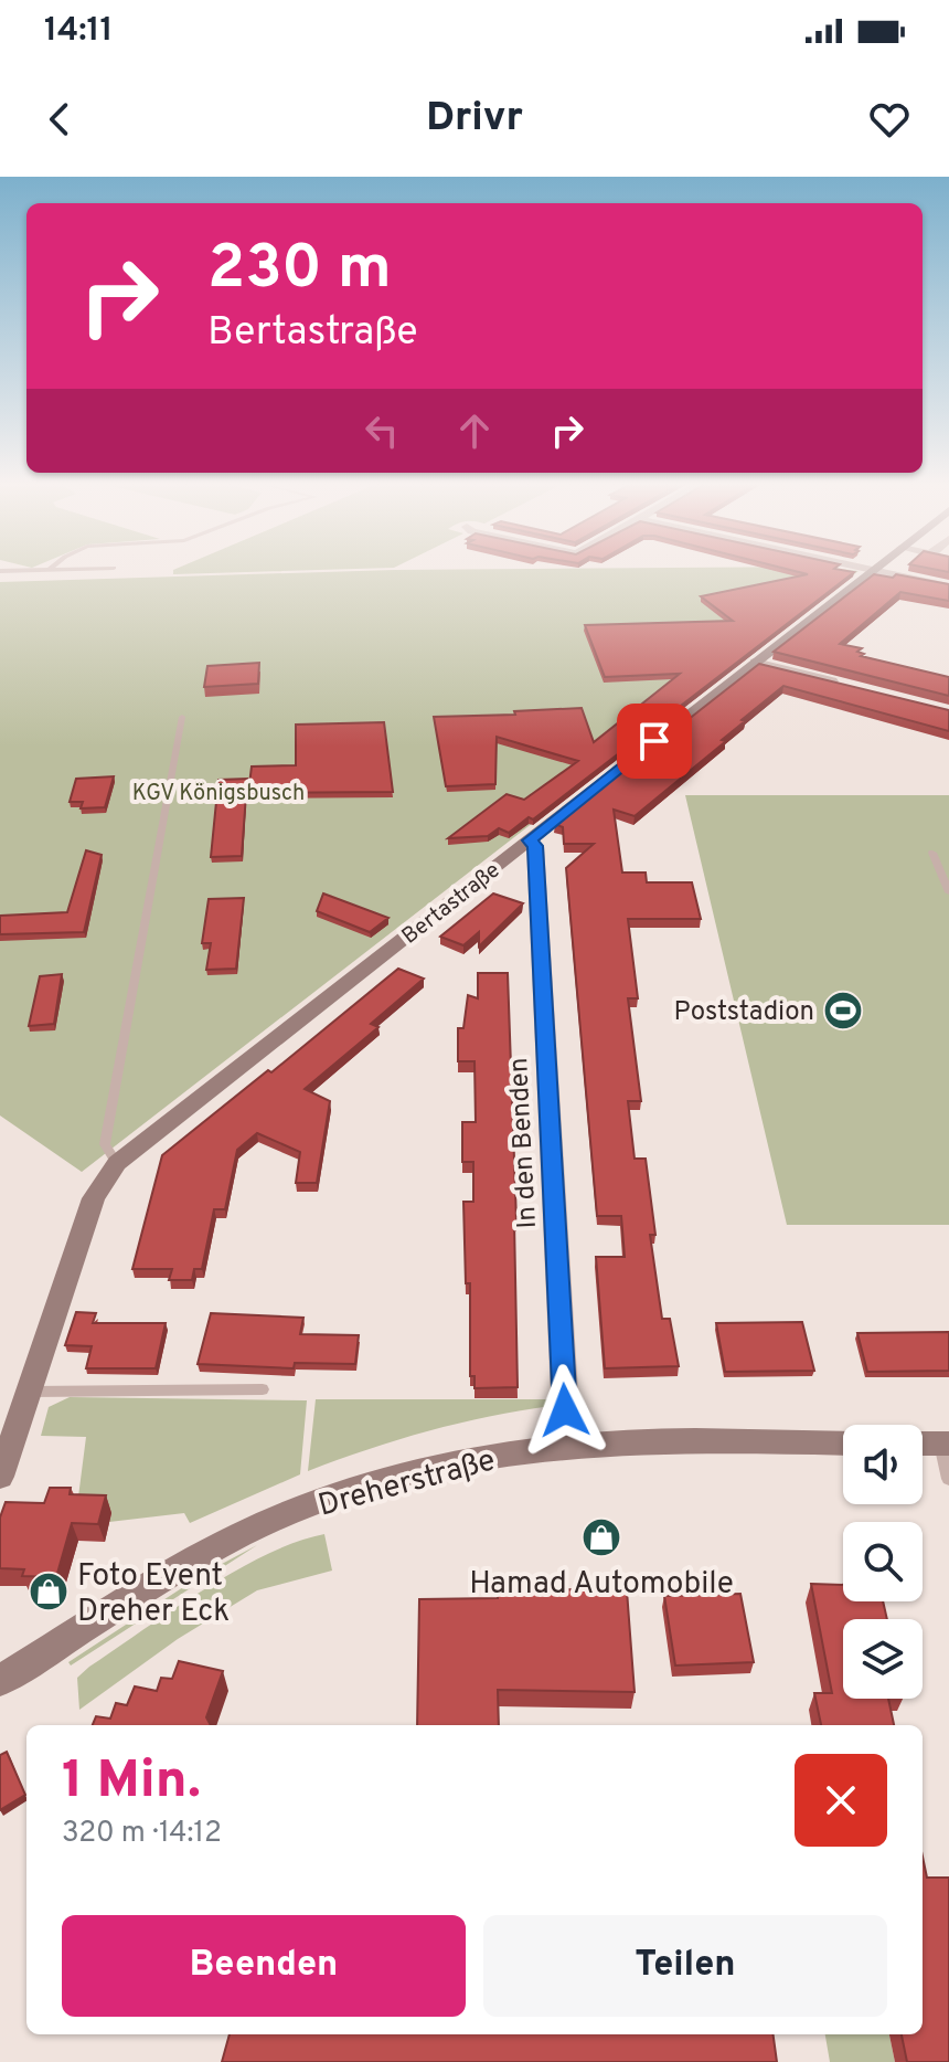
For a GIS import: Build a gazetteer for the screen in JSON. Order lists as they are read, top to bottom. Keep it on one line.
{"streets":{"street":["Bertastraße","In den Benden","Dreherstraße"]},"crossings":[["Bertastraße","In den Benden"],["In den Benden","Dreherstraße"]],"parks":["KGV Königsbusch"],"places":{"sports":["Poststadion"],"shop":["Hamad Automobile","Foto Event Dreher Eck"]},"page":{"status":"14:11","header":"Drivr","turn":["230 m","Bertastraße"],"heading":["1 Min.","320 m · 14:12"],"buttons":["Beenden","Teilen"]}}
